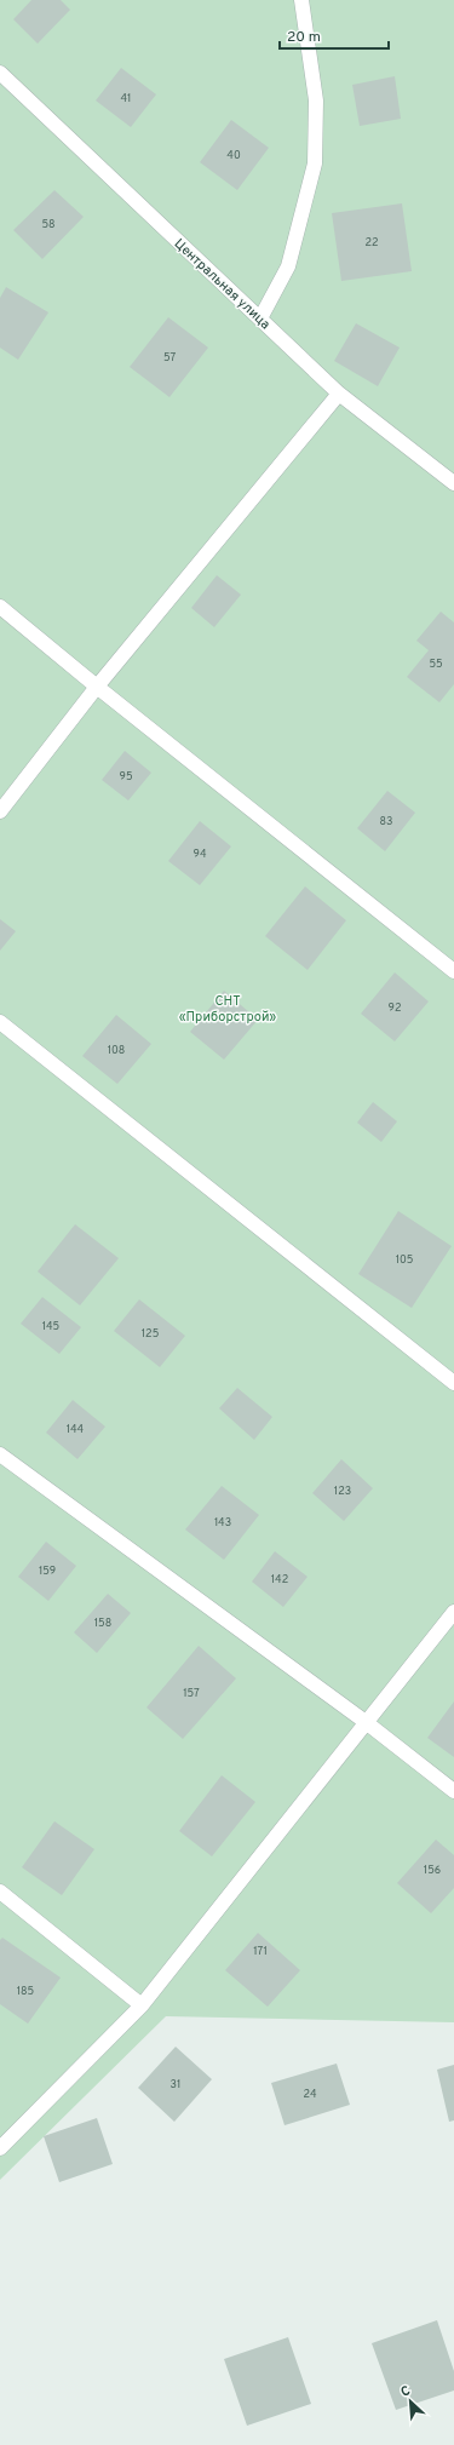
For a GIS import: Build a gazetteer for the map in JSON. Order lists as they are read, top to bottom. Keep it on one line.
{"streets":{"street":["Центральная улица"]},"parks":["СНТ «Приборстрой»"],"house_numbers":["41","40","58","22","57","55","95","83","94","92","108","105","145","125","144","123","143","159","142","158","157","156","171","185","31","24"],"scale_bar":"20 m","north":"top left"}
